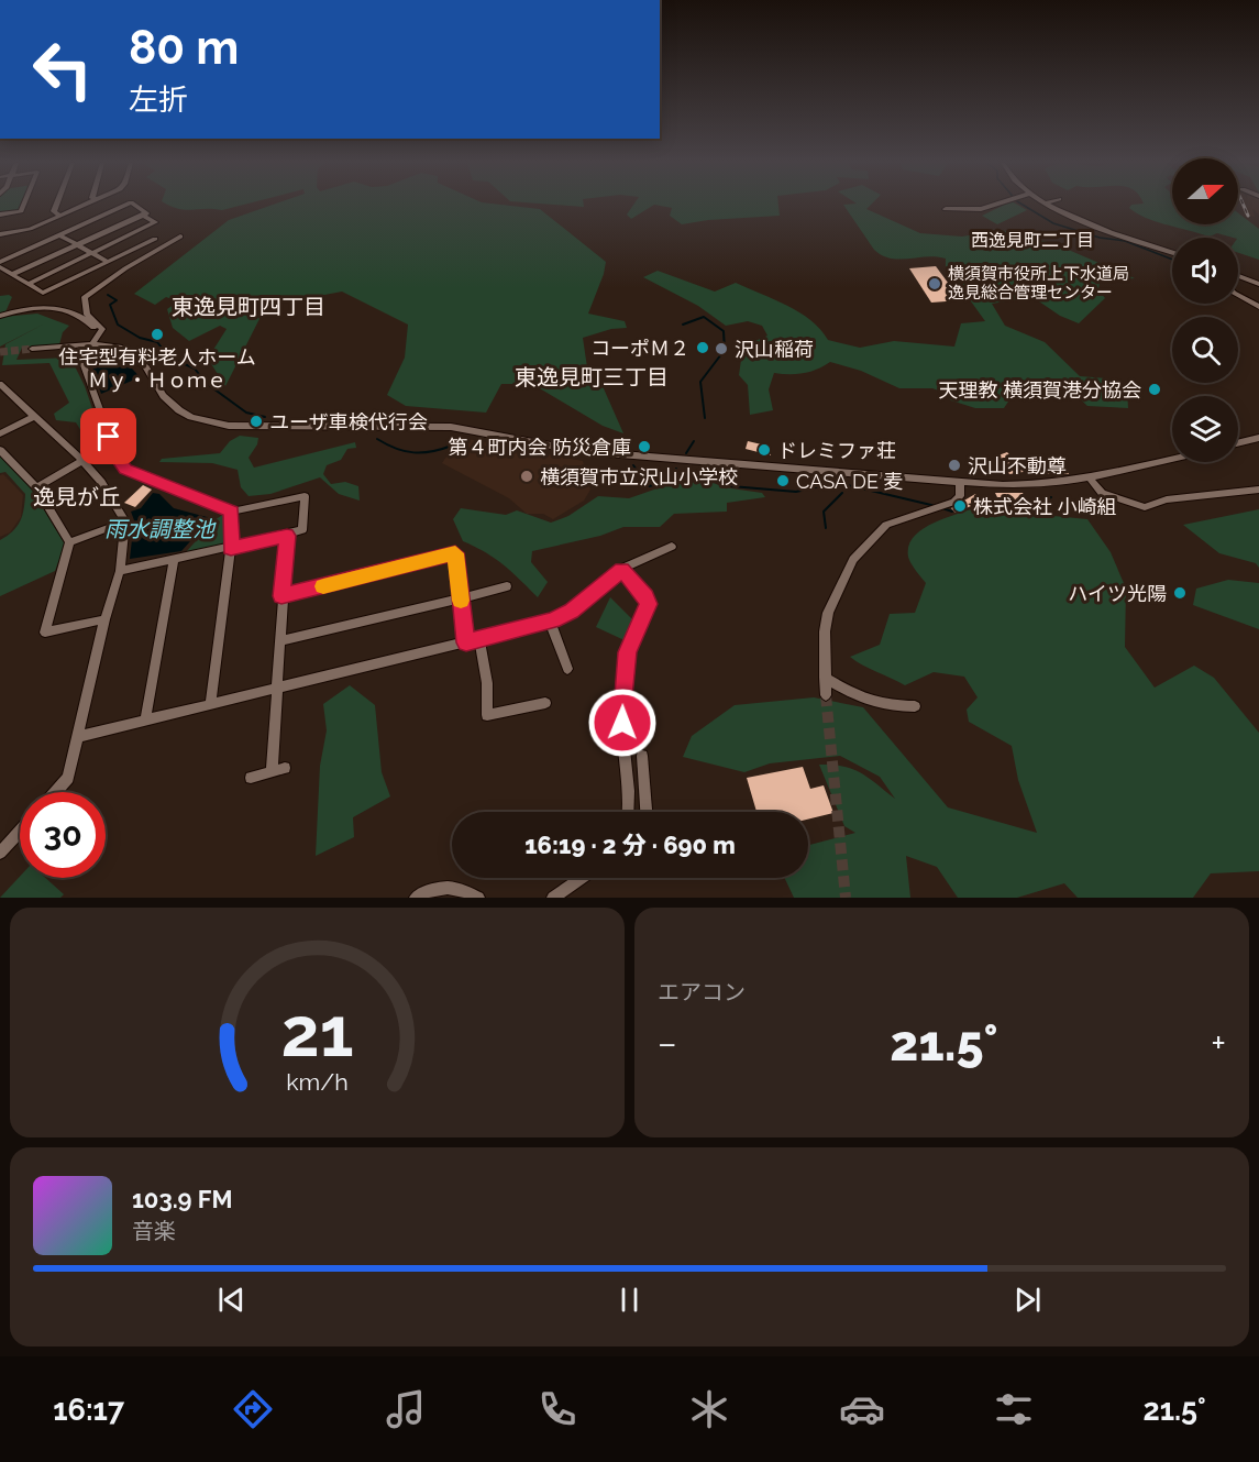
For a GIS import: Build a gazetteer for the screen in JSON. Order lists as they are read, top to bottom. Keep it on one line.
{"districts":["西逸見町二丁目","東逸見町四丁目","東逸見町三丁目","逸見が丘"],"water":["雨水調整池"],"places":["横須賀市役所上下水道局 逸見総合管理センター","住宅型有料老人ホーム Ｍｙ・Ｈｏｍｅ","コーポＭ２","沢山稲荷","天理教 横須賀港分協会","ユーザ車検代行会","第４町内会 防災倉庫","ドレミファ荘","沢山不動尊","横須賀市立沢山小学校","CASA DE 麦","株式会社 小崎組","ハイツ光陽"],"north":"right","page":{"turn":["80 m","左折"],"limit":"30","trip":"16:19 · 2 分 · 690 m","tile":"エアコン","heat":["−","21.5°","+"],"song":["103.9 FM","音楽"],"tabs":["16:17","21.5°"],"gauge":["21","km/h"]}}
